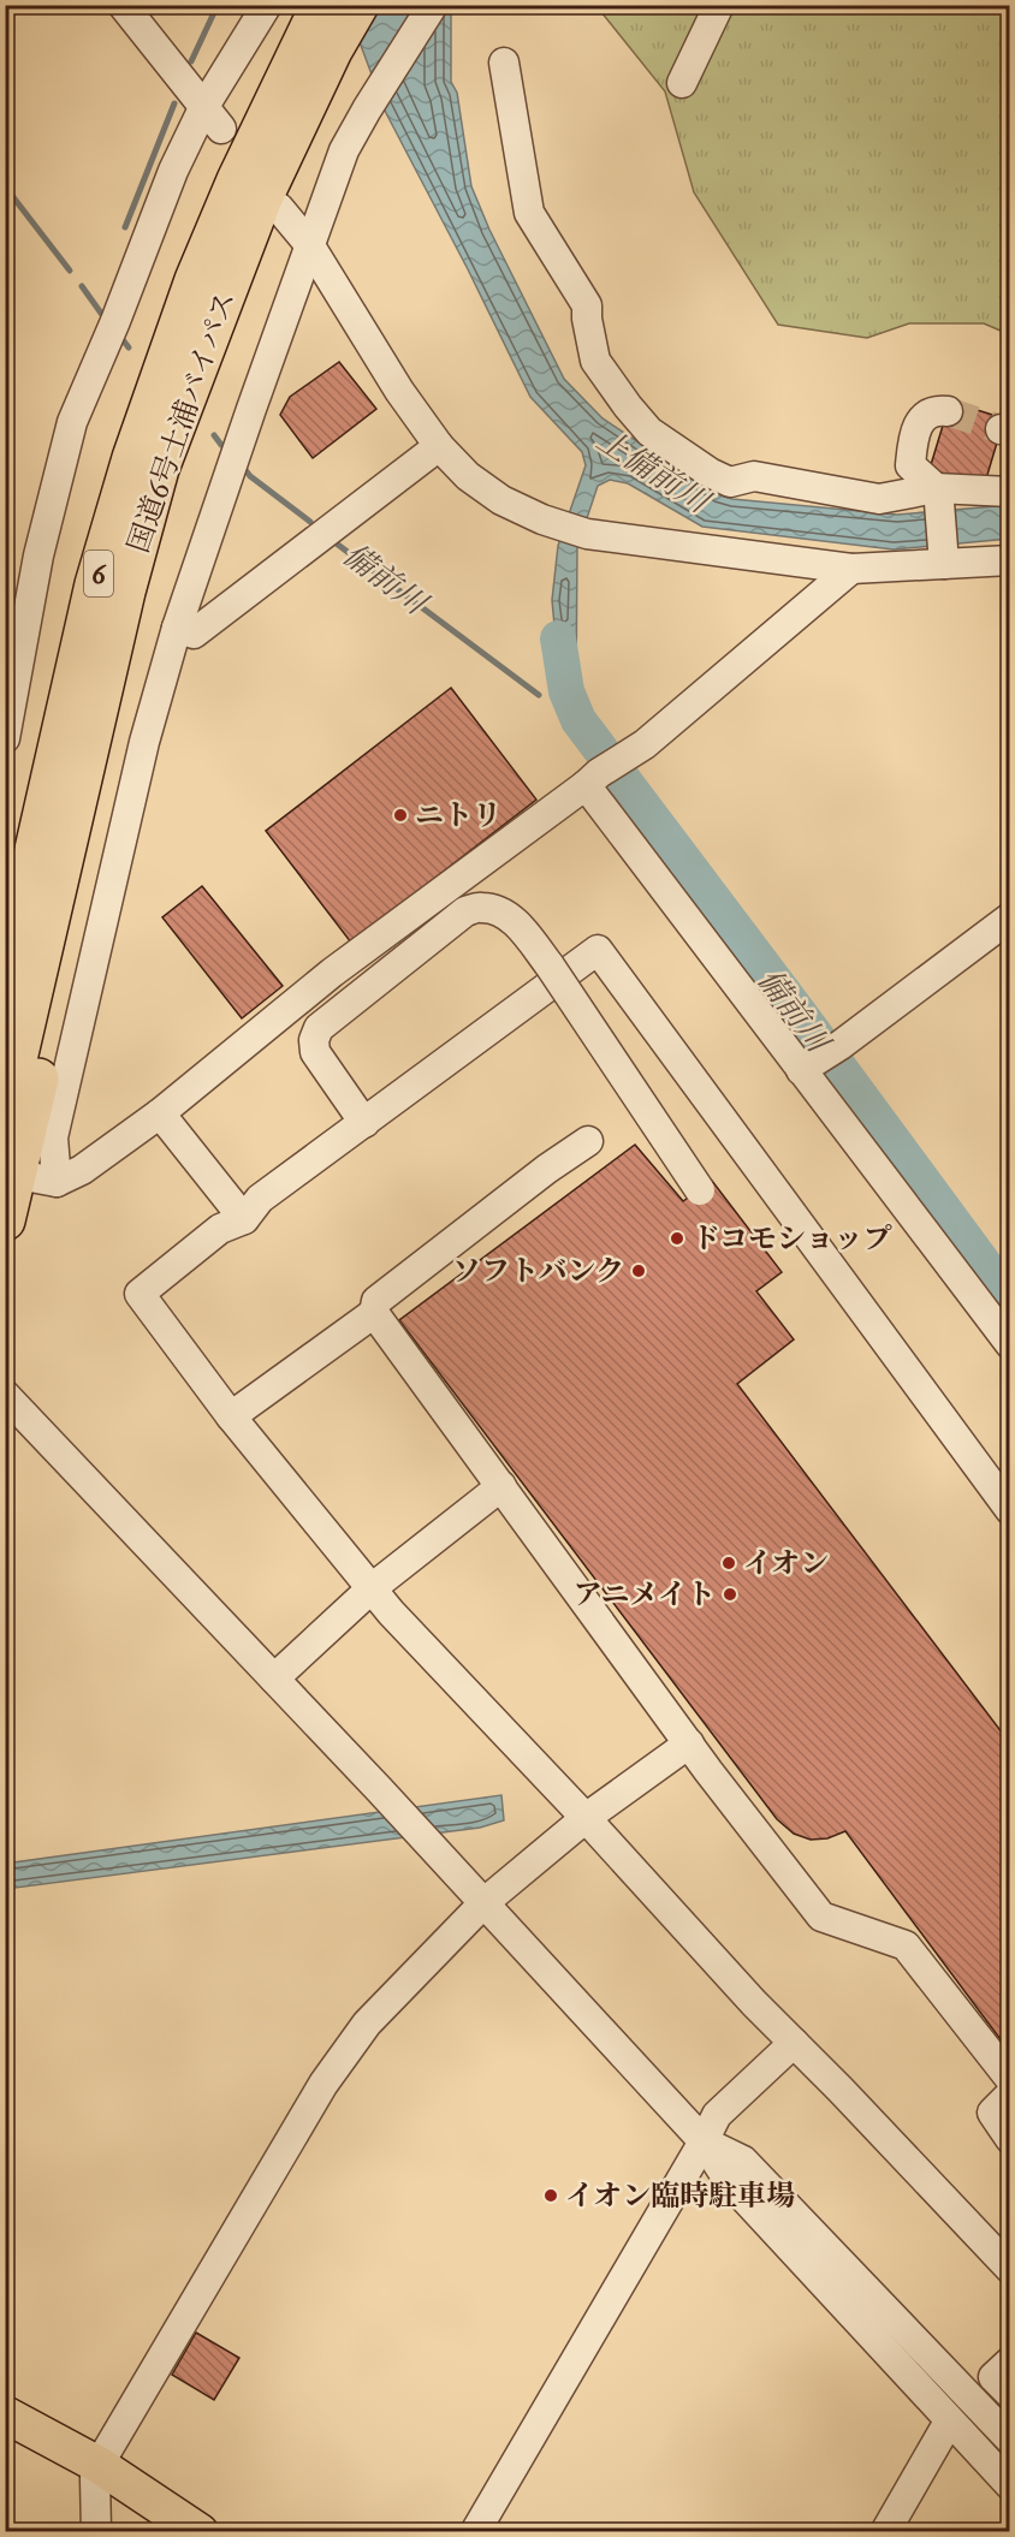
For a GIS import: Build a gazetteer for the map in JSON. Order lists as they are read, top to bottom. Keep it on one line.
{"streets":{"highway":["国道6号土浦バイパス","6"]},"water":["上備前川","備前川"],"places":["ニトリ","ドコモショップ","ソフトバンク","イオン","アニメイト","イオン臨時駐車場"]}
